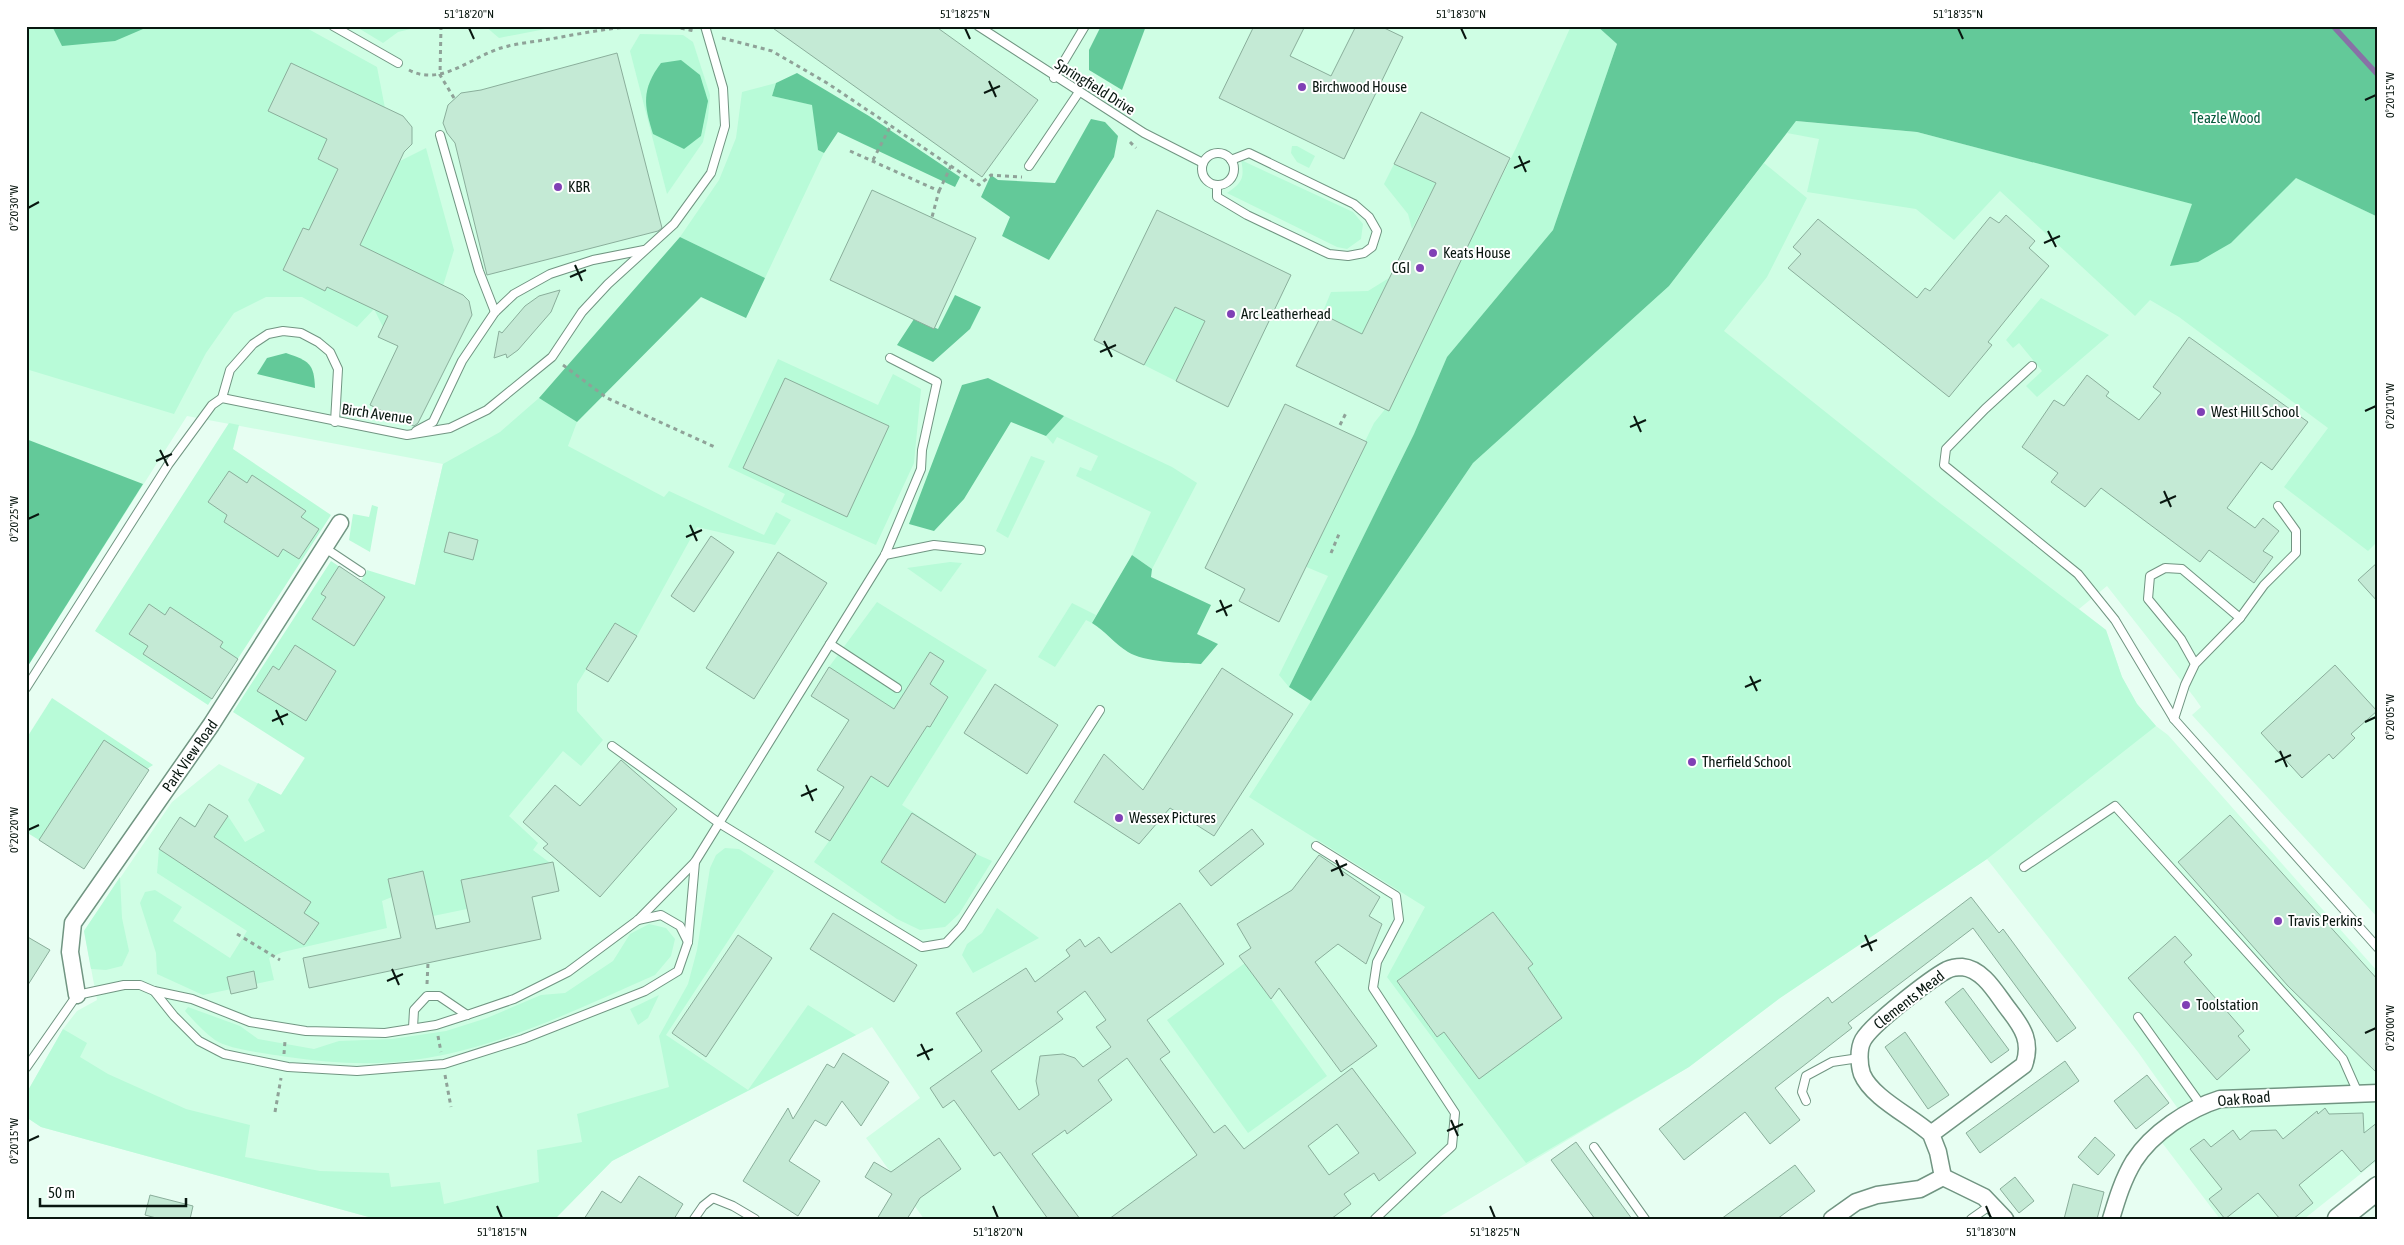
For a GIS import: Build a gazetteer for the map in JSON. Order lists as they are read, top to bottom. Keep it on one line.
{"streets":{"street":["Park View Road","Clements Mead","Oak Road"],"lane":["Springfield Drive","Birch Avenue"]},"parks":["Teazle Wood"],"places":["Birchwood House","KBR","Keats House","CGI","Arc Leatherhead","West Hill School","Therfield School","Wessex Pictures","Travis Perkins","Toolstation"],"scale_bar":"50 m","coordinates":["51°18'20\"N","51°18'25\"N","51°18'30\"N","51°18'35\"N","0°20'15\"W","0°20'30\"W","0°20'10\"W","0°20'25\"W","0°20'05\"W","0°20'20\"W","0°20'00\"W","51°18'15\"N"]}
